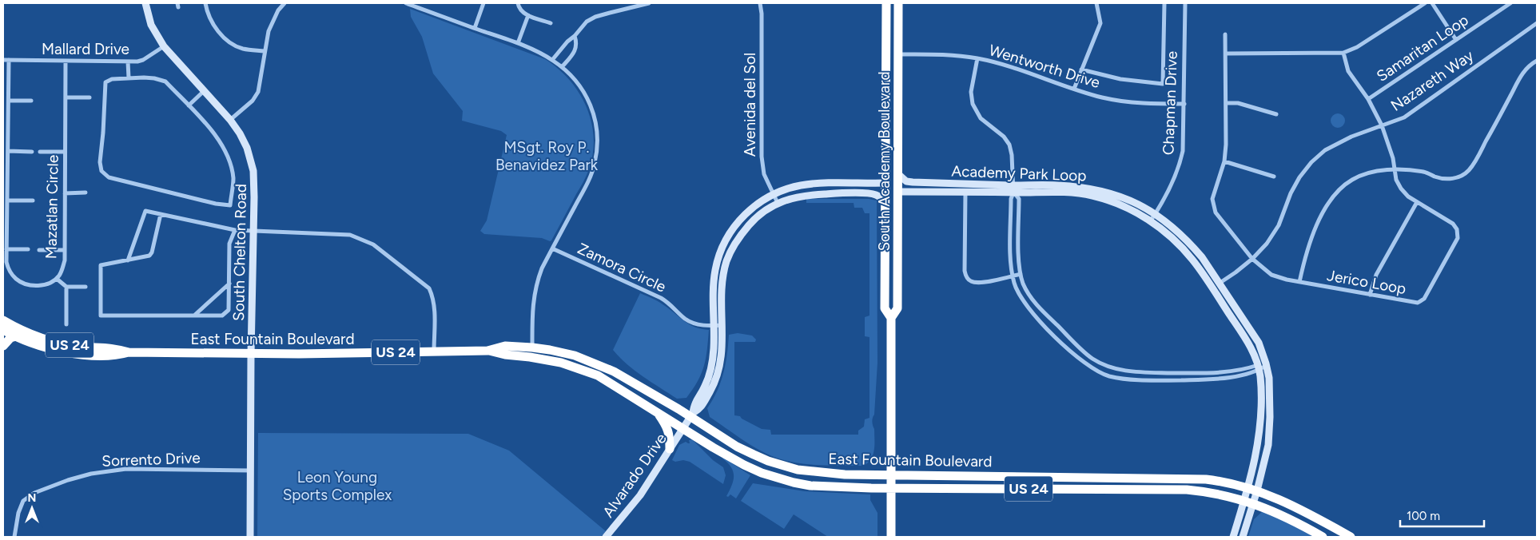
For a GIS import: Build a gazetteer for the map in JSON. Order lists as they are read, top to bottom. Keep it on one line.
{"streets":{"highway":["South Academy Boulevard","East Fountain Boulevard","US 24"],"street":["Samaritan Loop","Mallard Drive","Wentworth Drive","Nazareth Way","Chapman Drive","Avenida del Sol","Academy Park Loop","Mazatlan Circle","South Chelton Road","Zamora Circle","Jerico Loop","Sorrento Drive","Alvarado Drive"]},"crossings":[["Samaritan Loop","Jerico Loop"],["Mallard Drive","Mazatlan Circle"],["Mallard Drive","South Chelton Road"],["Wentworth Drive","Chapman Drive"],["Wentworth Drive","South Academy Boulevard"],["Nazareth Way","Academy Park Loop"],["Nazareth Way","Jerico Loop"],["Chapman Drive","Academy Park Loop"],["South Academy Boulevard","Academy Park Loop"],["South Academy Boulevard","East Fountain Boulevard"],["Academy Park Loop","East Fountain Boulevard"],["South Chelton Road","East Fountain Boulevard"],["South Chelton Road","Sorrento Drive"],["East Fountain Boulevard","Alvarado Drive"]],"parks":["MSgt. Roy P. Benavidez Park","Leon Young Sports Complex"],"scale_bar":"100 m","north":"top"}
